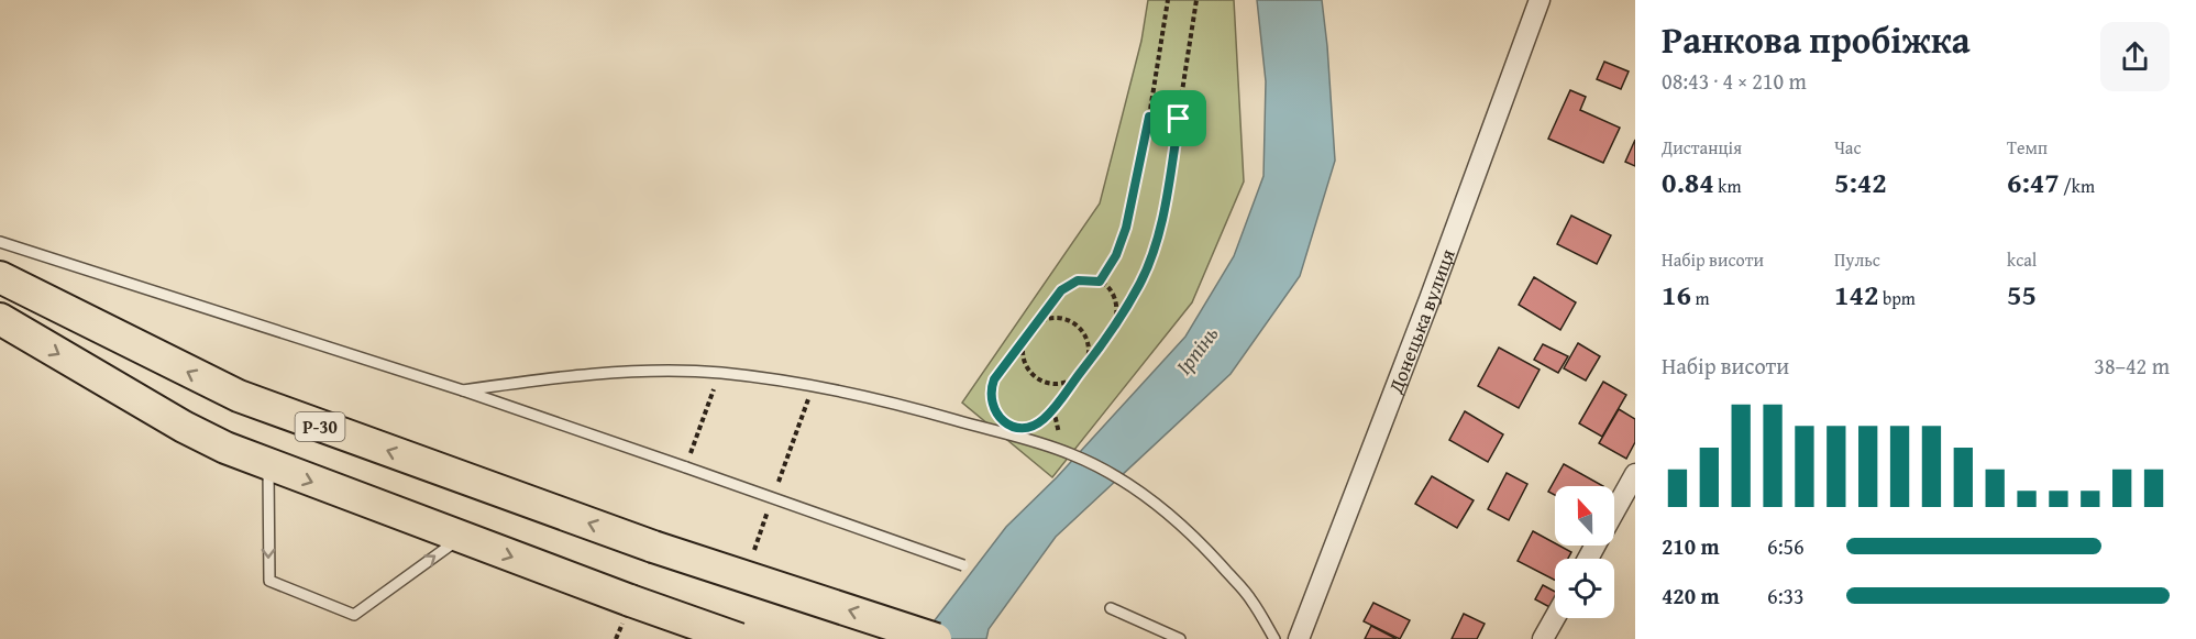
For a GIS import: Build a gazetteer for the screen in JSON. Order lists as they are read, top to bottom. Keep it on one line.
{"streets":{"main road":["Р-30"],"street":["Донецька вулиця"]},"water":["Ірпінь"],"north":"top","page":{"heading":["Ранкова пробіжка","08:43 · 4 × 210 m"],"stats":[["Дистанція","0.84 km"],["Час","5:42"],["Темп","6:47 /km"],["Набір висоти","16 m"],["Пульс","142 bpm"],["kcal","55"]],"chart":["Набір висоти","38–42 m"],"list":[{"name":"210 m","note":"6:56"},{"name":"420 m","note":"6:33"}]}}
